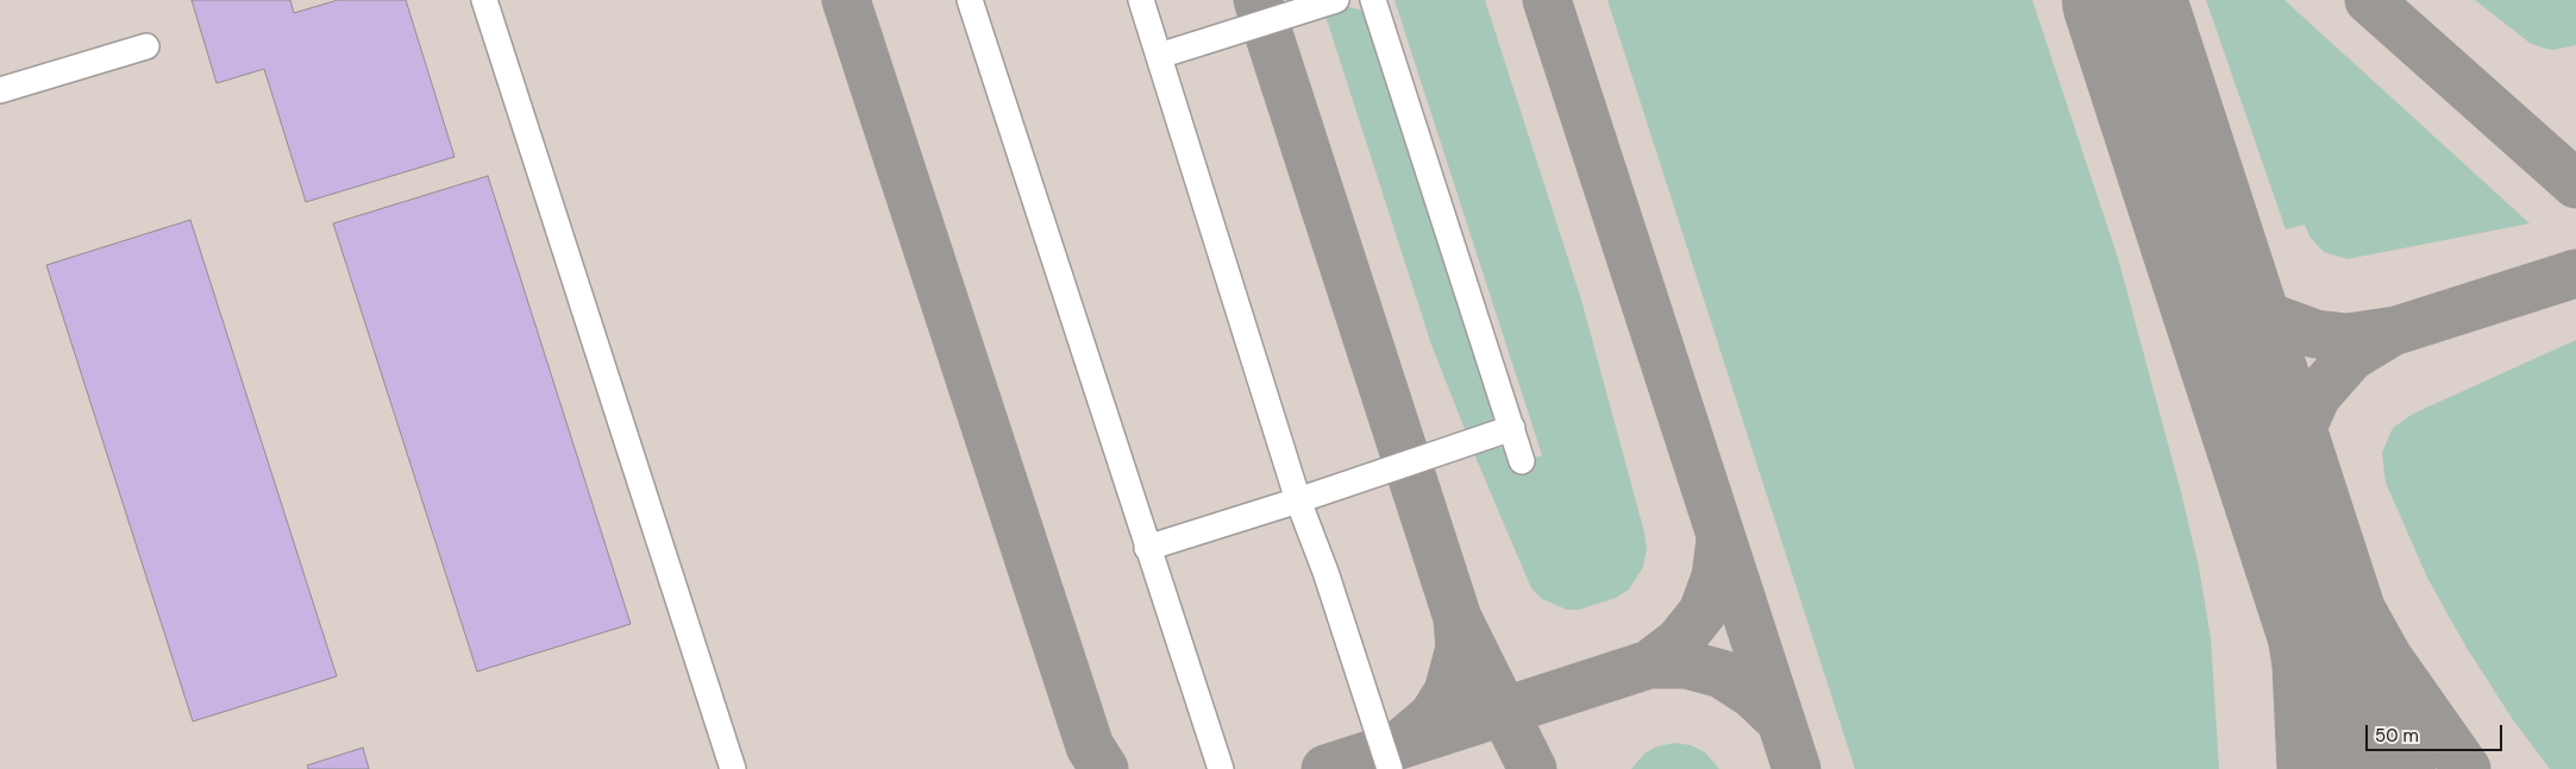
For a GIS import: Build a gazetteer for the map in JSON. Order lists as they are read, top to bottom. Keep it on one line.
{"scale_bar":"50 m"}
